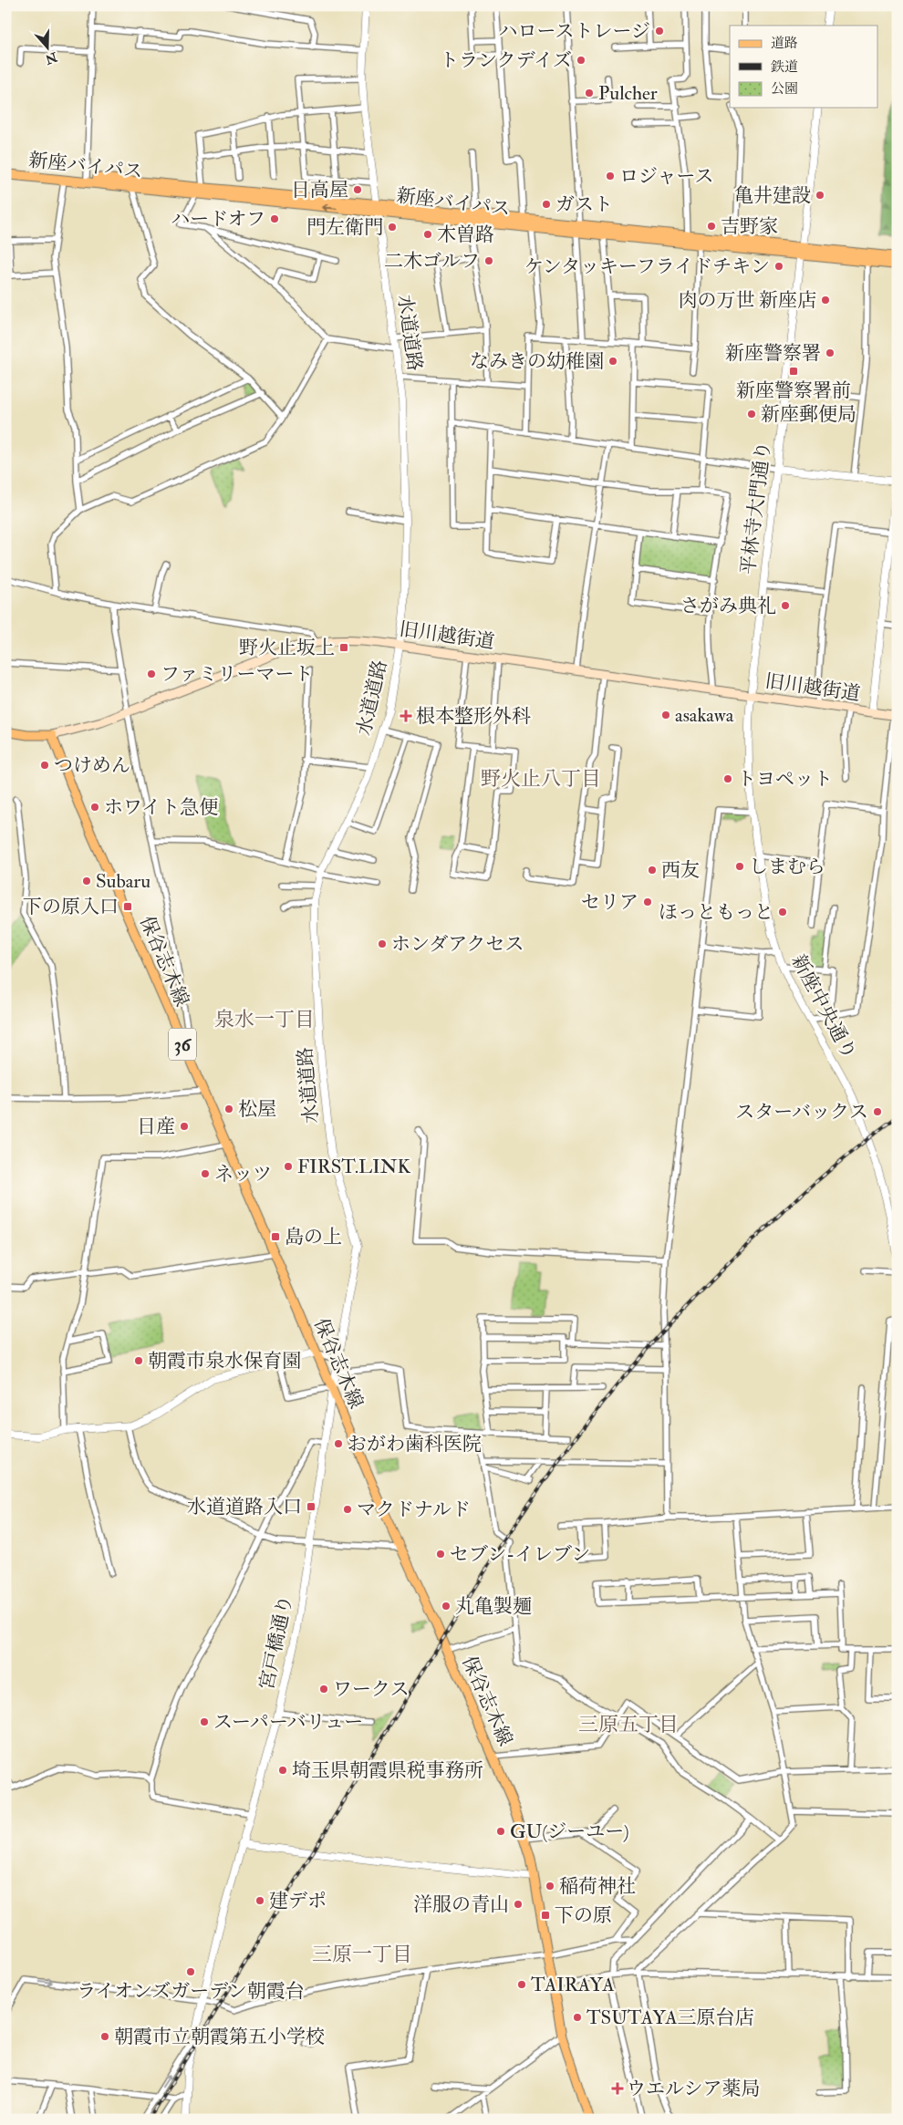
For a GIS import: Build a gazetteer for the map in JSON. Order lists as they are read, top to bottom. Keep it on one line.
{"streets":{"highway":["新座バイパス"],"main road":["旧川越街道","保谷志木線","36"],"street":["水道道路","平林寺大門通り","新座中央通り","宮戸橋通り"]},"crossings":[["新座バイパス","水道道路"],["新座バイパス","平林寺大門通り"],["水道道路","旧川越街道"],["水道道路","宮戸橋通り"],["平林寺大門通り","旧川越街道"],["平林寺大門通り","新座中央通り"],["旧川越街道","保谷志木線"],["旧川越街道","新座中央通り"],["保谷志木線","宮戸橋通り"]],"districts":["野火止八丁目","泉水一丁目","三原五丁目","三原一丁目"],"places":{"other":["ハローストレージ","トランクデイズ","Pulcher","ロジャース","日高屋","亀井建設","ガスト","ハードオフ","吉野家","門左衛門","木曽路","二木ゴルフ","ケンタッキーフライドチキン","肉の万世 新座店","新座警察署","なみきの幼稚園","新座郵便局","さがみ典礼","ファミリーマート","asakawa","つけめん","トヨペット","ホワイト急便","しまむら","西友","Subaru","セリア","ほっともっと","ホンダアクセス","松屋","スターバックス","日産","FIRST.LINK","ネッツ","朝霞市泉水保育園","おがわ歯科医院","マクドナルド","セブン-イレブン","丸亀製麺","ワークス","スーパーバリュー","埼玉県朝霞県税事務所","GU(ジーユー)","稲荷神社","建デポ","洋服の青山","ライオンズガーデン朝霞台","TAIRAYA","TSUTAYA三原台店","朝霞市立朝霞第五小学校"],"transit":["新座警察署前","野火止坂上","下の原入口","島の上","水道道路入口","下の原"],"health":["根本整形外科","ウエルシア薬局"]},"legend":["道路","鉄道","公園"],"north":"bottom"}
